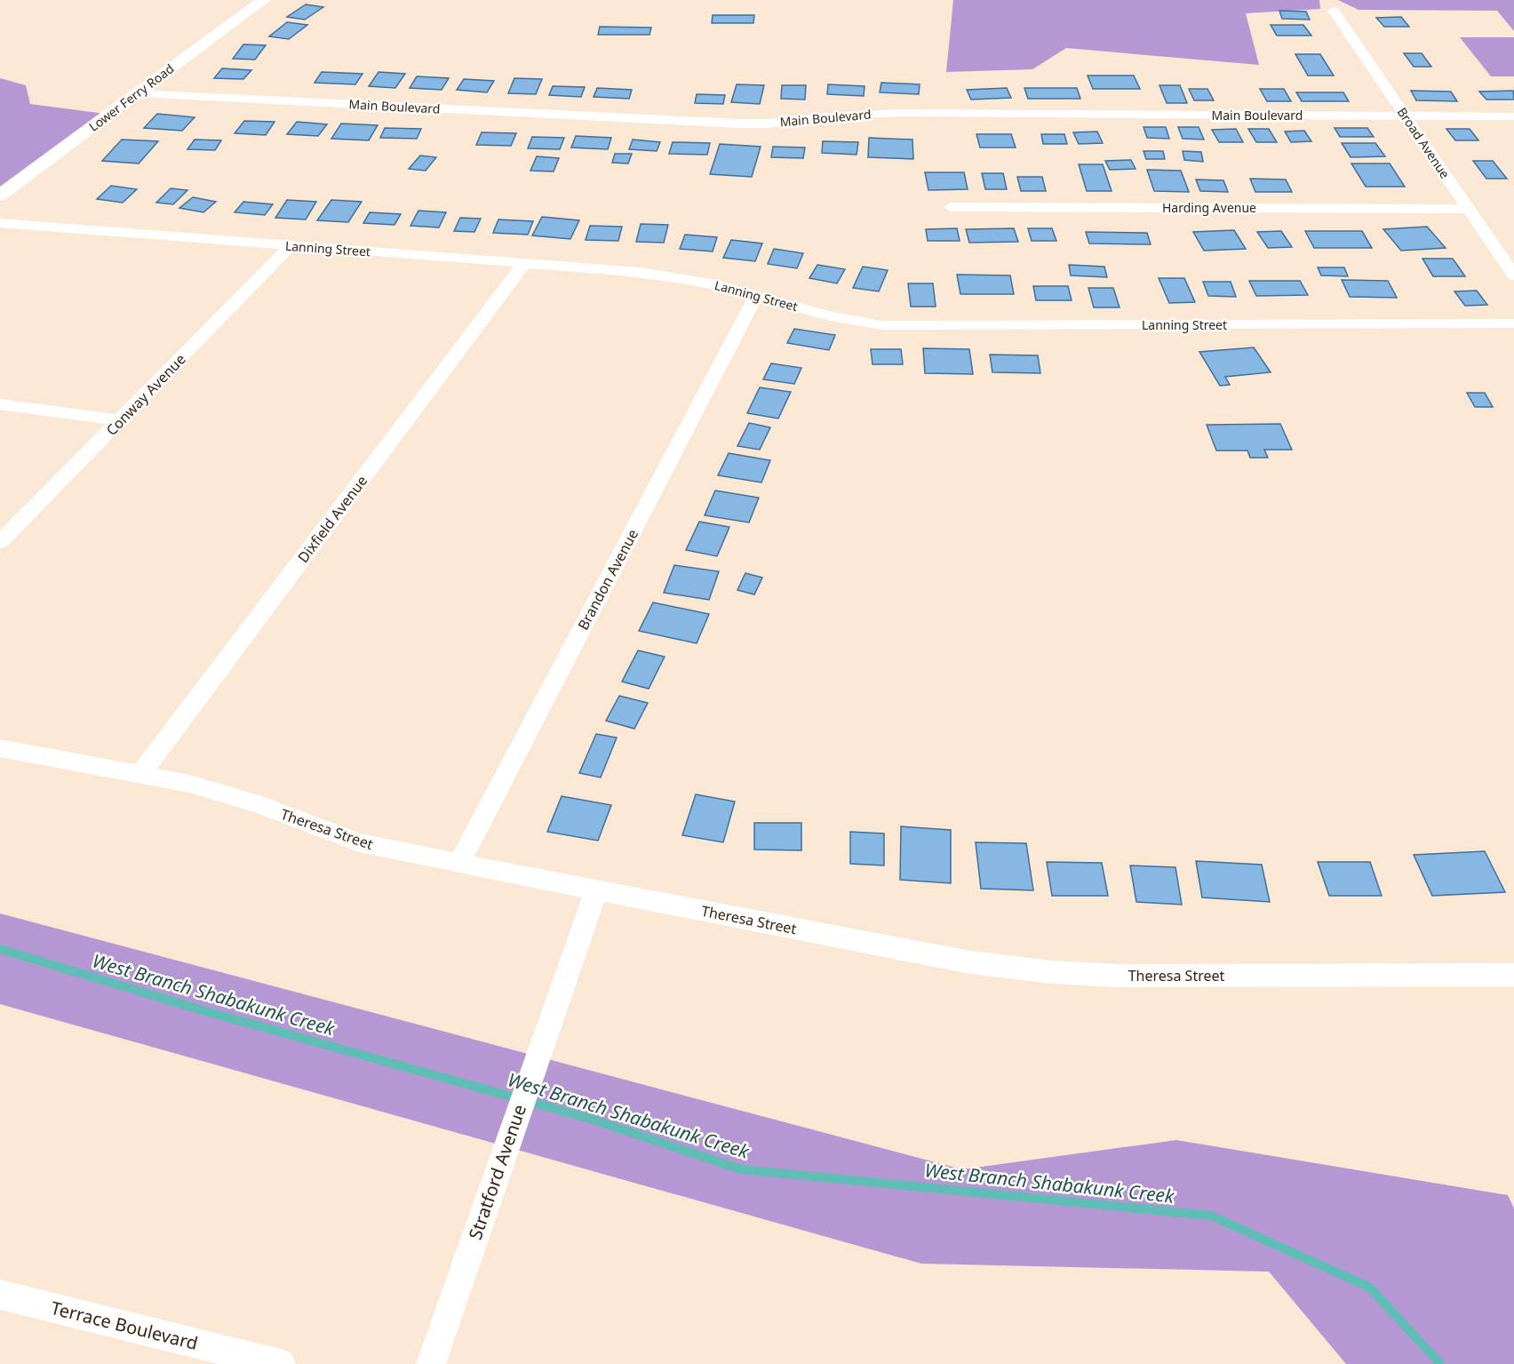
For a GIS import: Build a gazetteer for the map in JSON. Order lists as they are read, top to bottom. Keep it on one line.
{"streets":{"street":["Lower Ferry Road","Main Boulevard","Broad Avenue","Harding Avenue","Lanning Street","Conway Avenue","Dixfield Avenue","Brandon Avenue","Theresa Street","Stratford Avenue","Terrace Boulevard"]},"crossings":[["Lower Ferry Road","Main Boulevard"],["Main Boulevard","Broad Avenue"],["Broad Avenue","Harding Avenue"],["Lanning Street","Conway Avenue"],["Lanning Street","Dixfield Avenue"],["Lanning Street","Brandon Avenue"],["Dixfield Avenue","Theresa Street"],["Brandon Avenue","Theresa Street"],["Theresa Street","Stratford Avenue"]],"water":["West Branch Shabakunk Creek"]}
